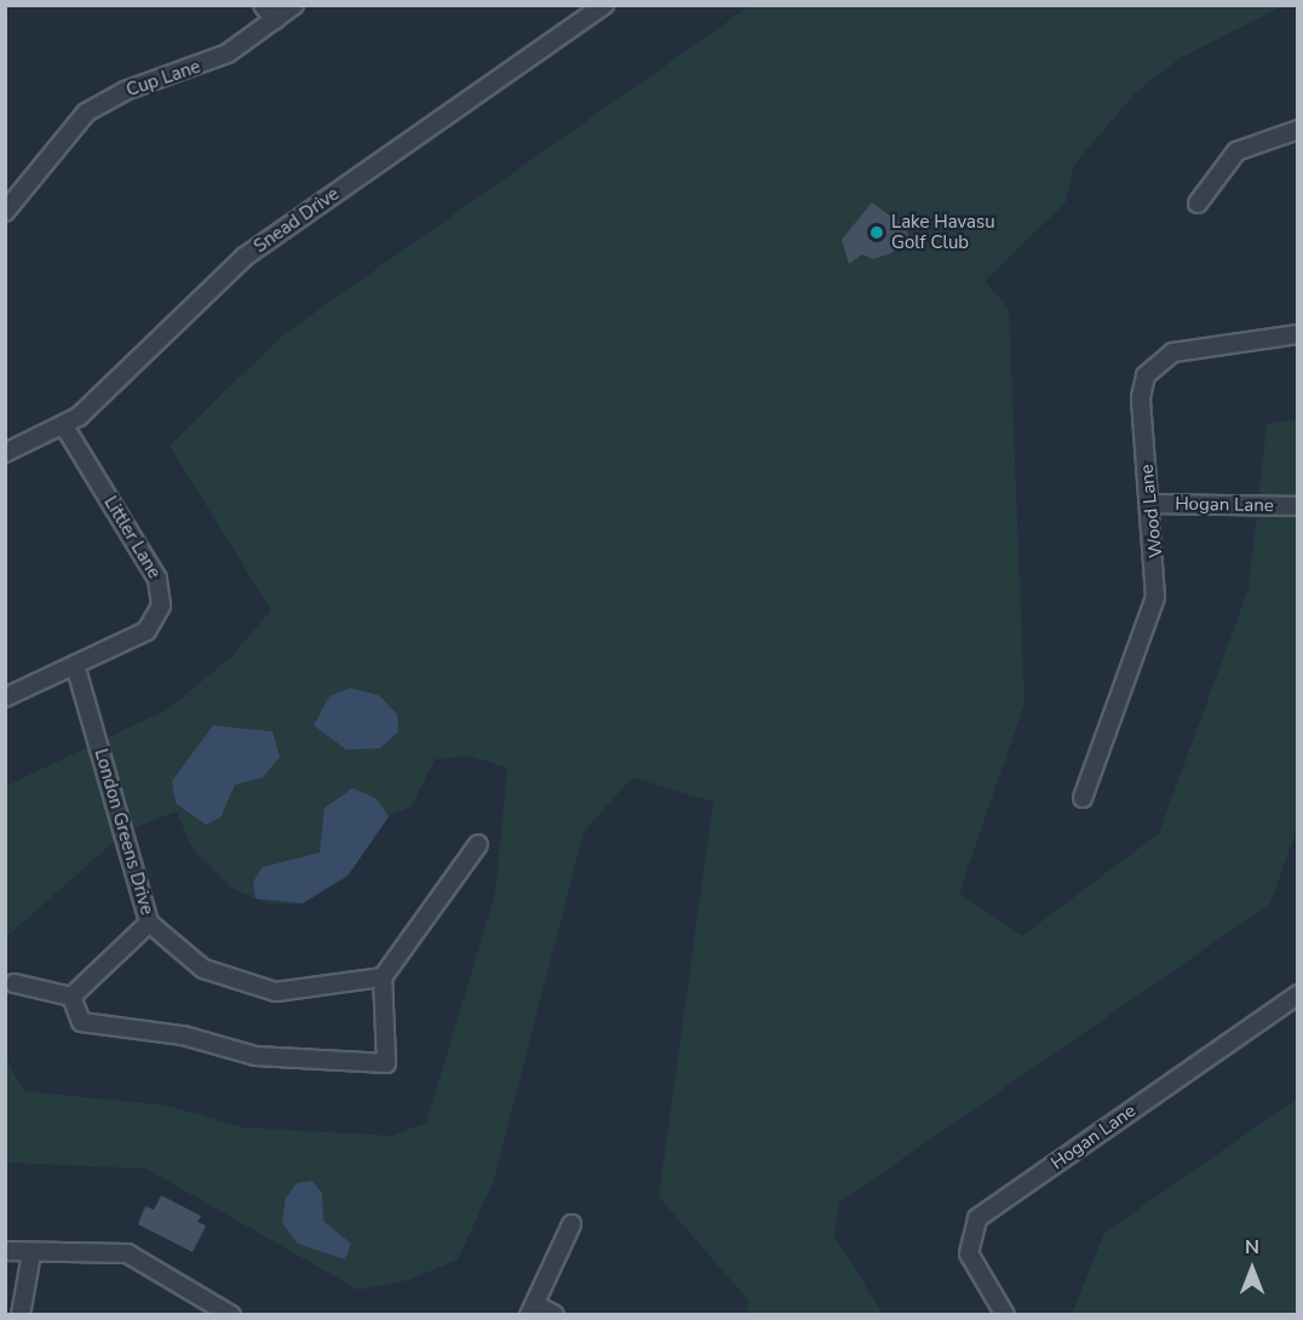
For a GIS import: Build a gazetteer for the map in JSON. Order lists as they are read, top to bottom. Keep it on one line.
{"streets":{"street":["Cup Lane","Snead Drive","Hogan Lane","Wood Lane","Littler Lane","London Greens Drive"]},"crossings":[["Snead Drive","Littler Lane"],["Hogan Lane","Wood Lane"],["Littler Lane","London Greens Drive"]],"places":["Lake Havasu Golf Club"],"north":"top"}
